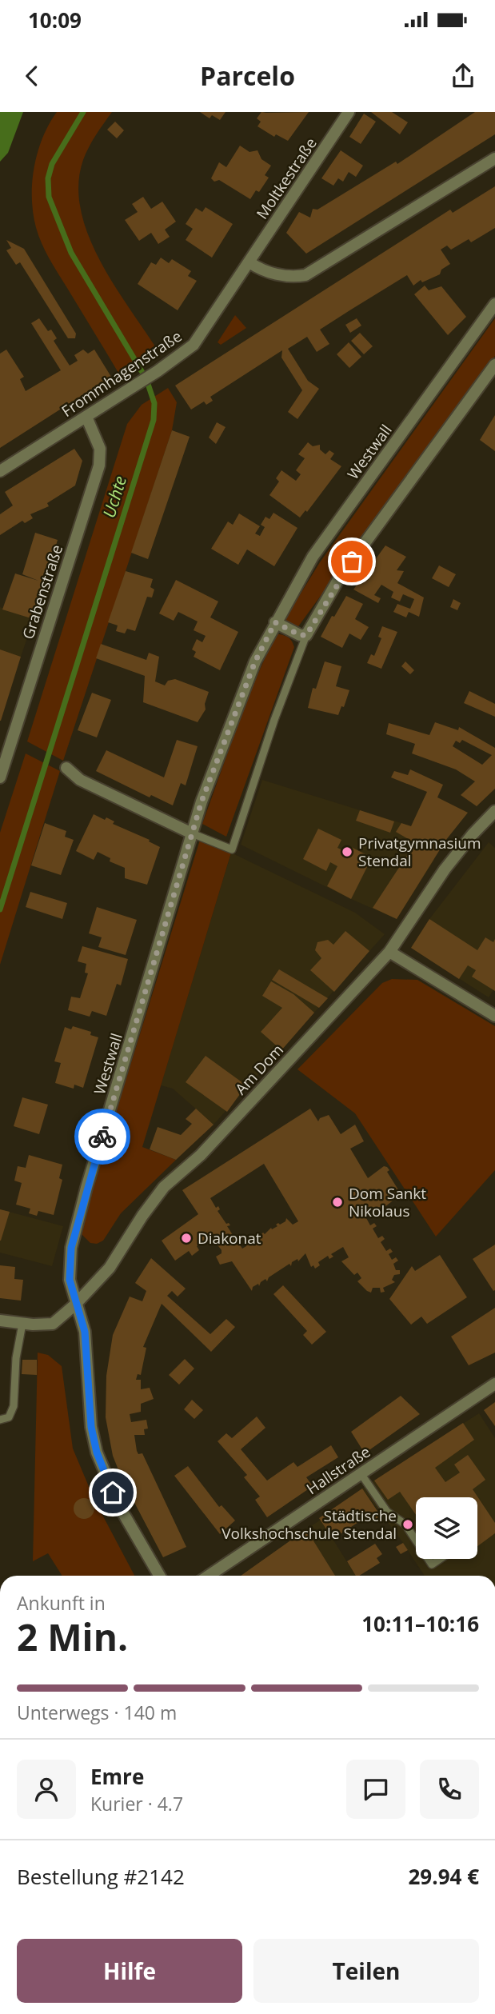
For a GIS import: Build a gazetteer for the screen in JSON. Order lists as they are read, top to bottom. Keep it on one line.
{"streets":{"street":["Moltkestraße","Frommhagenstraße","Westwall","Grabenstraße","Am Dom","Hallstraße"]},"crossings":[["Moltkestraße","Frommhagenstraße"],["Frommhagenstraße","Grabenstraße"],["Westwall","Am Dom"]],"water":["Uchte"],"places":["Privatgymnasium Stendal","Dom Sankt Nikolaus","Diakonat","Städtische Volkshochschule Stendal"],"page":{"status":"10:09","header":"Parcelo","heading":["2 Min.","Ankunft in","10:11–10:16"],"panel":["Emre","Kurier · 4.7","Bestellung #2142","29.94 €"],"bar":"Unterwegs · 140 m","buttons":["Hilfe","Teilen"]}}
